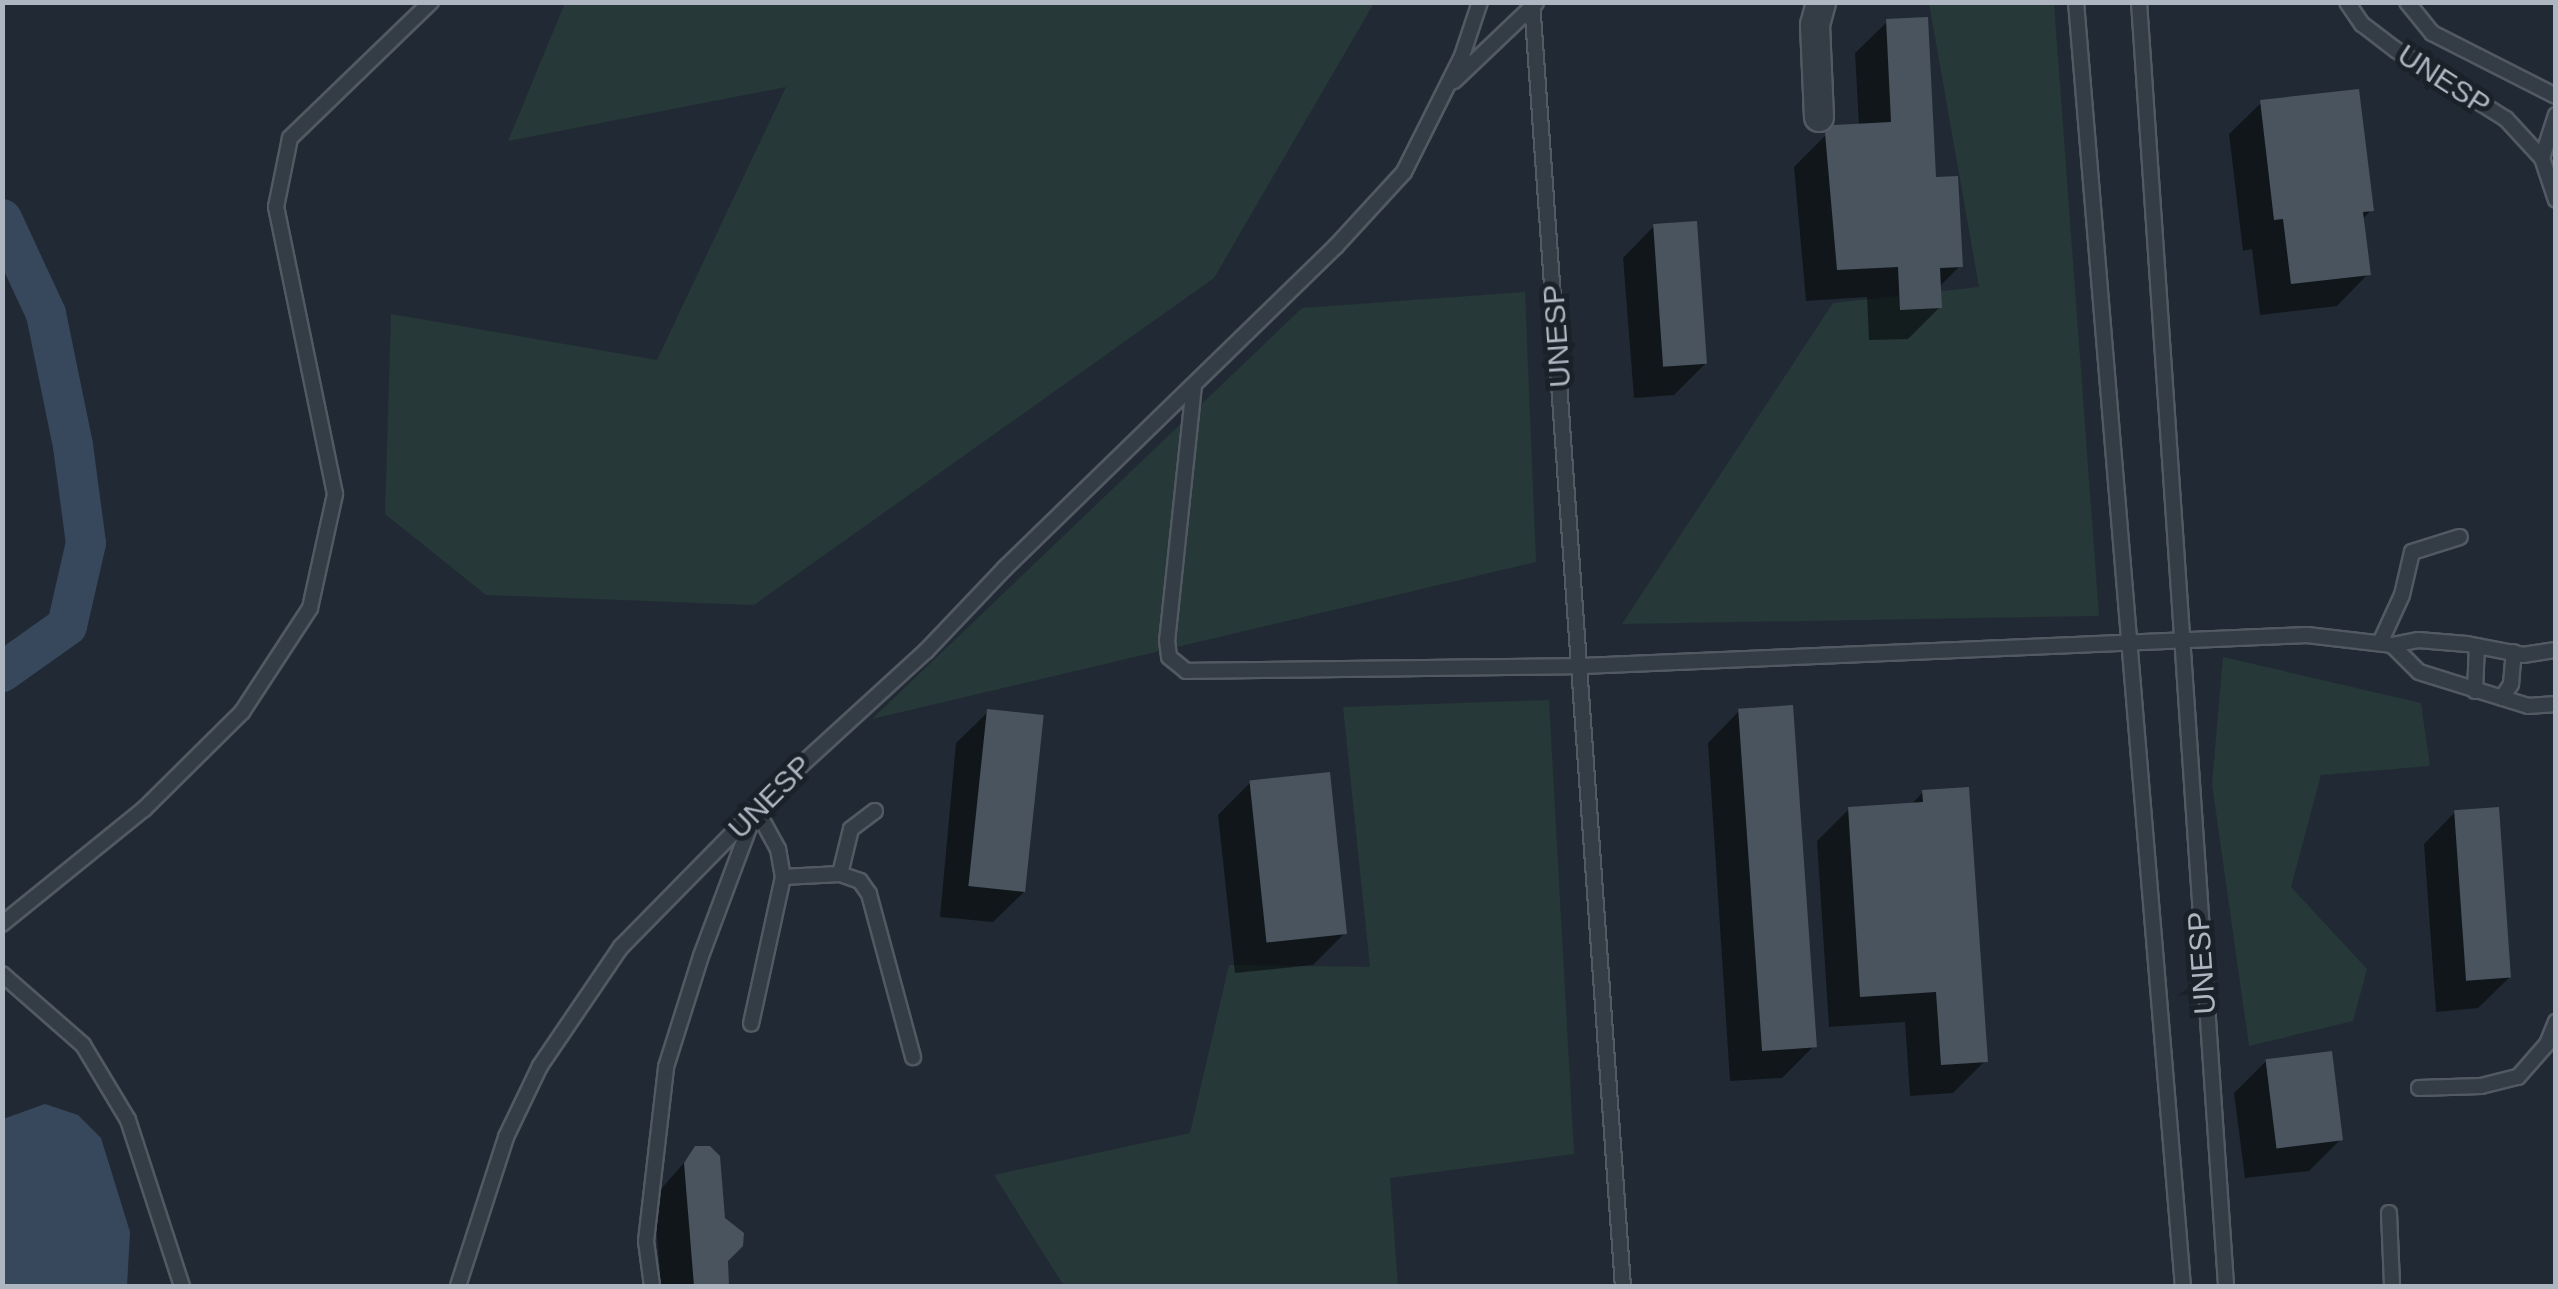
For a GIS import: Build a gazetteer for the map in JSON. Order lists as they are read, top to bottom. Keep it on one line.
{"streets":{"lane":["UNESP"]}}
